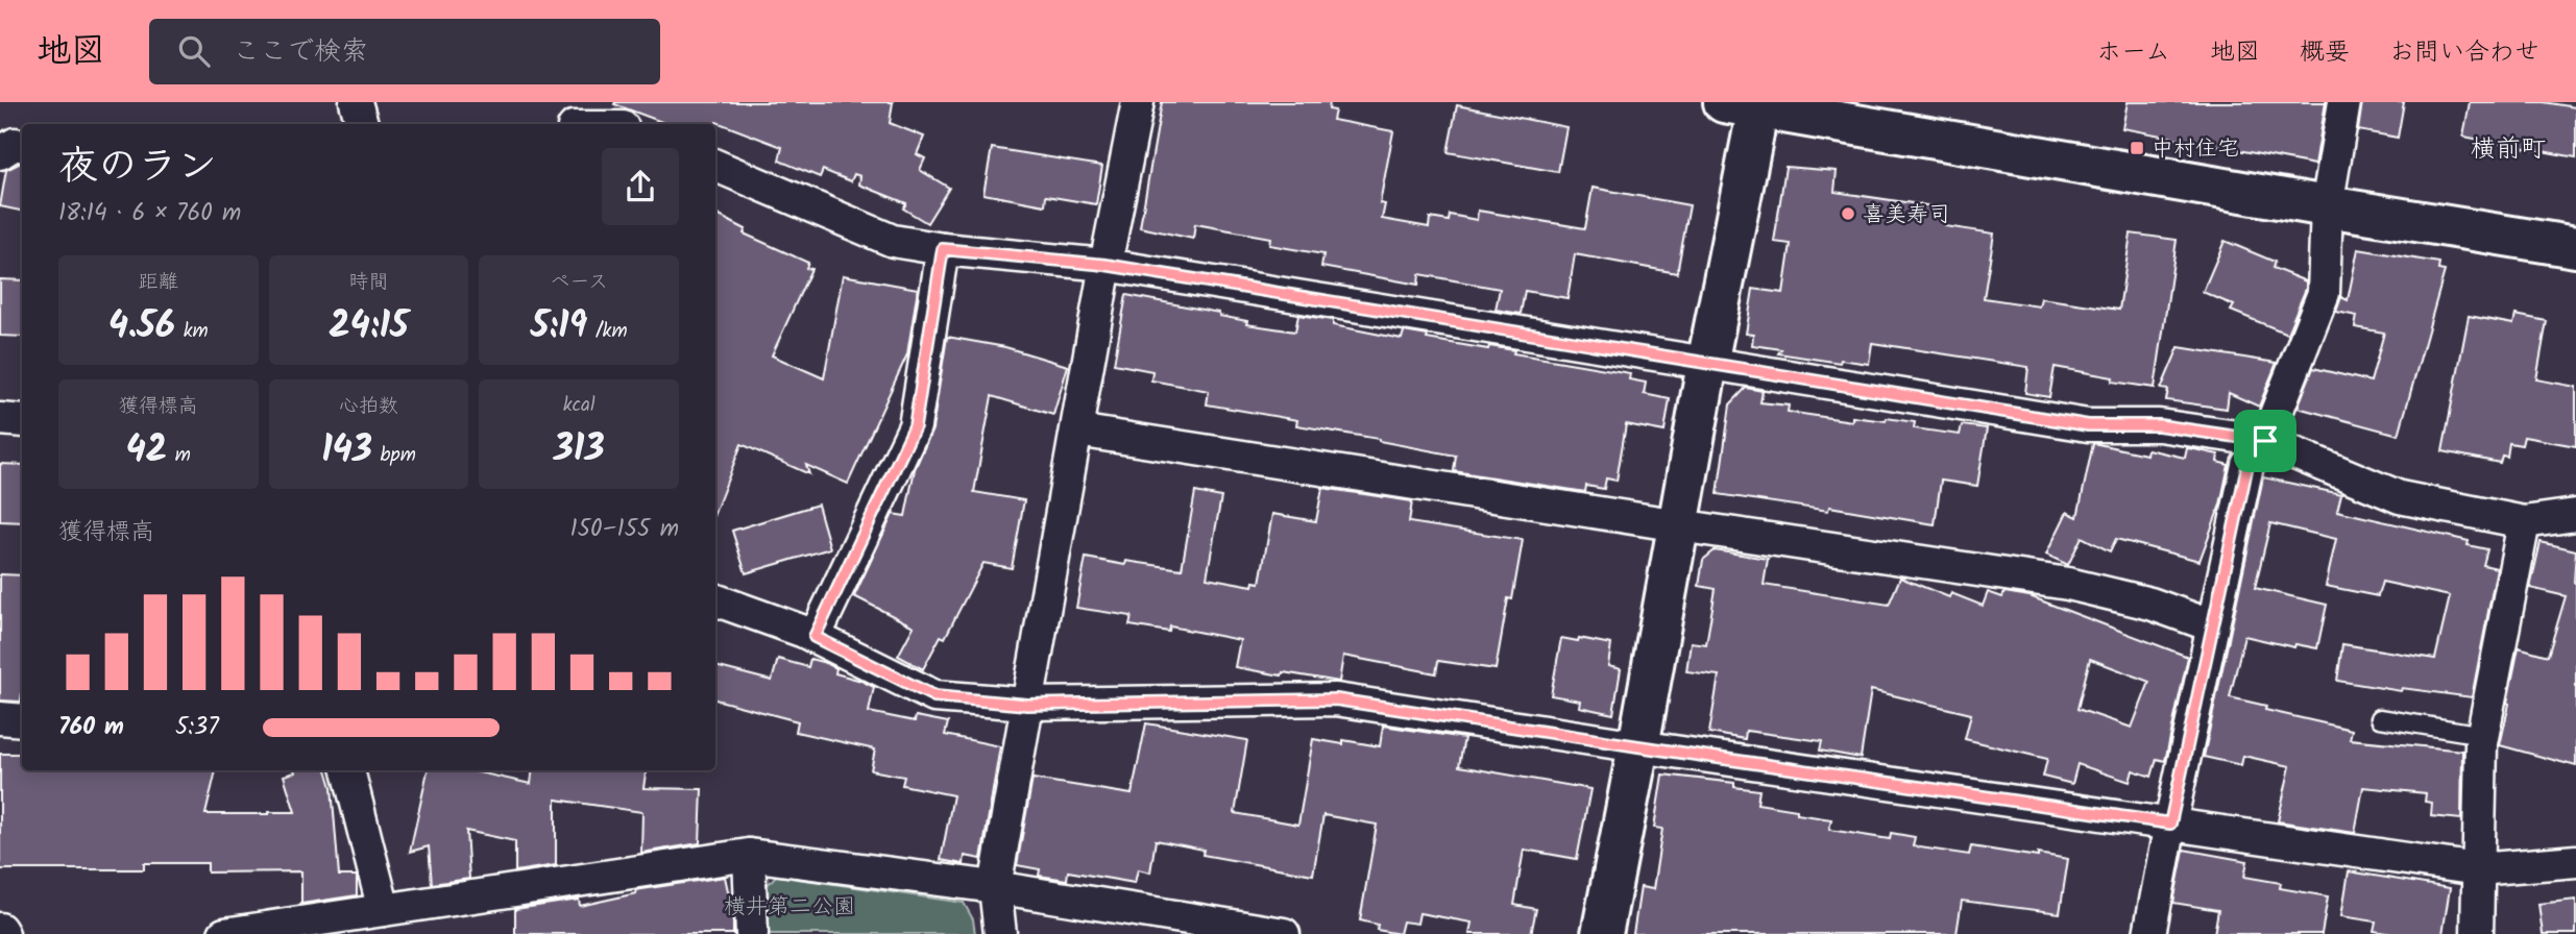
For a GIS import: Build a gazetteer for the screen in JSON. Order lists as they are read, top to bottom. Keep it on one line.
{"districts":["横前町"],"parks":["横井第二公園"],"places":{"transit":["中村住宅"],"other":["喜美寿司"]},"page":{"header":"地図","search":"ここで検索","nav":["ホーム","地図","概要","お問い合わせ"],"heading":["夜のラン","18:14 · 6 × 760 m"],"stats":[["距離","4.56 km"],["時間","24:15"],["ペース","5:19 /km"],["獲得標高","42 m"],["心拍数","143 bpm"],["kcal","313"]],"chart":["獲得標高","150–155 m"],"list":[{"name":"760 m","note":"5:37"}]}}
